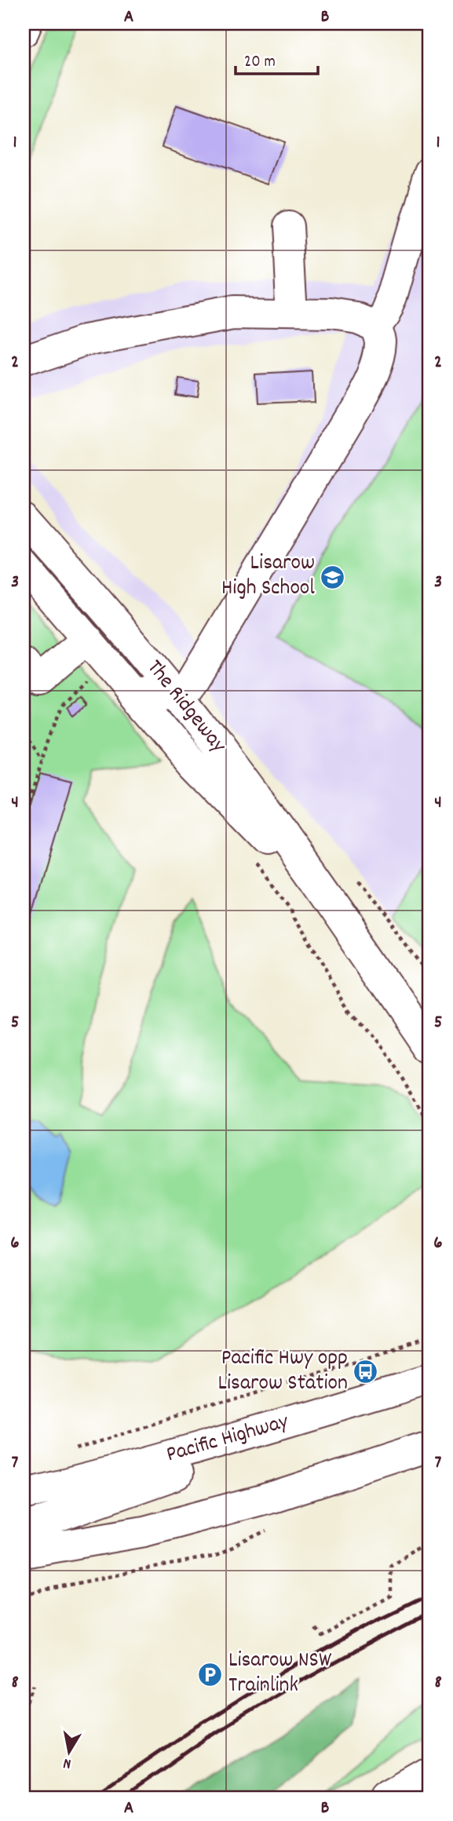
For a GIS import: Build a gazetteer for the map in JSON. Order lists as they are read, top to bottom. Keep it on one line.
{"streets":{"street":["The Ridgeway","Pacific Highway"]},"places":{"school or university":["Lisarow High School"],"bus stop":["Pacific Hwy opp Lisarow Station"],"parking":["Lisarow NSW Trainlink"]},"scale_bar":"20 m","north":"bottom","grid":{"columns":["A","B"],"rows":["1","2","3","4","5","6","7","8"]}}
